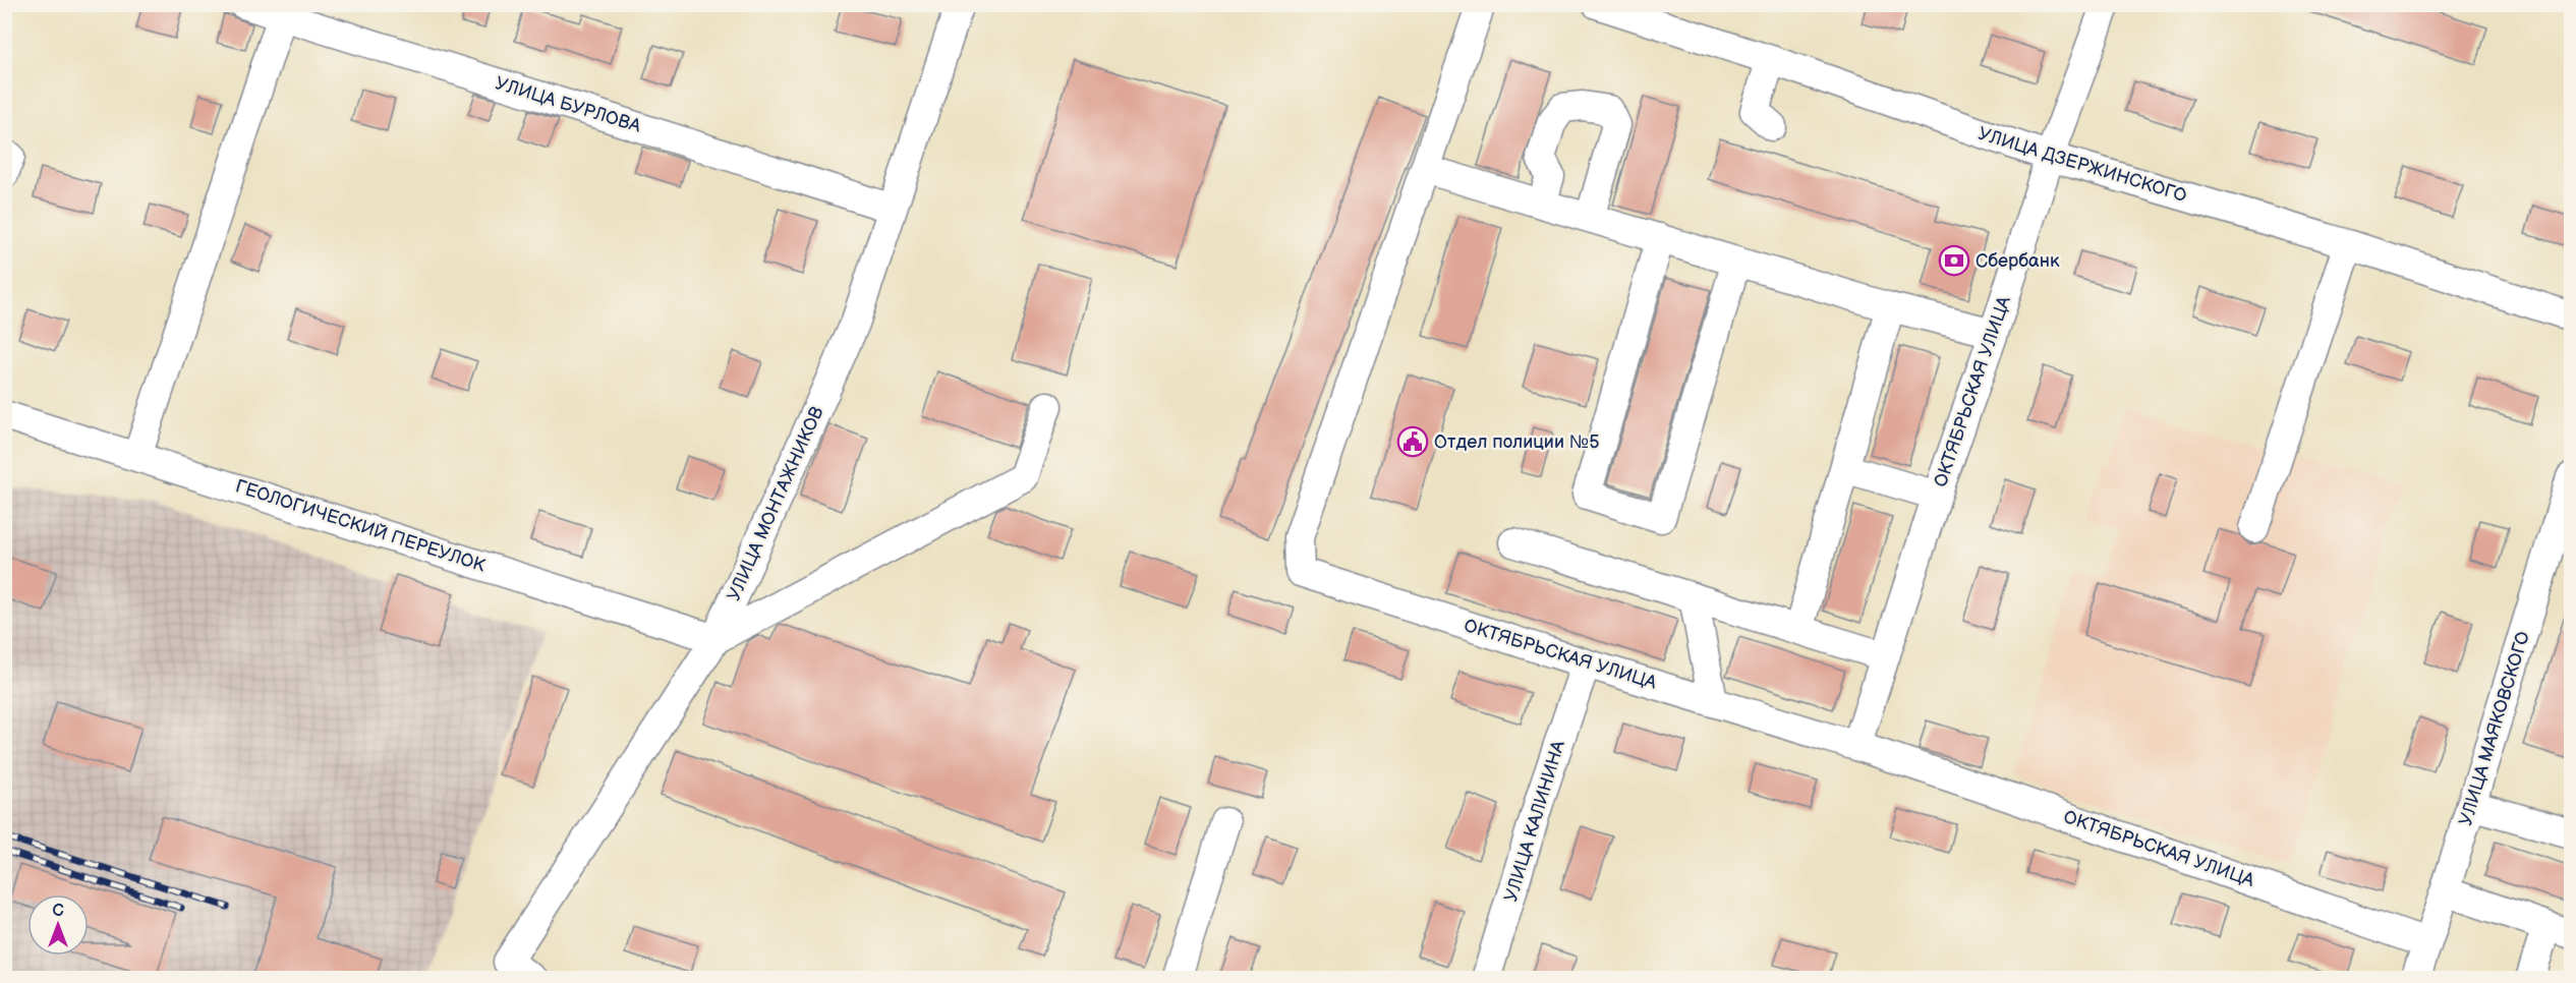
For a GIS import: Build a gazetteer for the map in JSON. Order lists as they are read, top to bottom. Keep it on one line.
{"streets":{"street":["УЛИЦА БУРЛОВА","УЛИЦА ДЗЕРЖИНСКОГО","ОКТЯБРЬСКАЯ УЛИЦА","УЛИЦА МОНТАЖНИКОВ","ГЕОЛОГИЧЕСКИЙ ПЕРЕУЛОК","УЛИЦА МАЯКОВСКОГО","УЛИЦА КАЛИНИНА"]},"crossings":[["УЛИЦА БУРЛОВА","УЛИЦА МОНТАЖНИКОВ"],["УЛИЦА ДЗЕРЖИНСКОГО","ОКТЯБРЬСКАЯ УЛИЦА"],["ОКТЯБРЬСКАЯ УЛИЦА","УЛИЦА МАЯКОВСКОГО"],["ОКТЯБРЬСКАЯ УЛИЦА","УЛИЦА КАЛИНИНА"],["УЛИЦА МОНТАЖНИКОВ","ГЕОЛОГИЧЕСКИЙ ПЕРЕУЛОК"]],"places":{"bank":["Сбербанк"],"public building":["Отдел полиции №5"]},"north":"top"}
